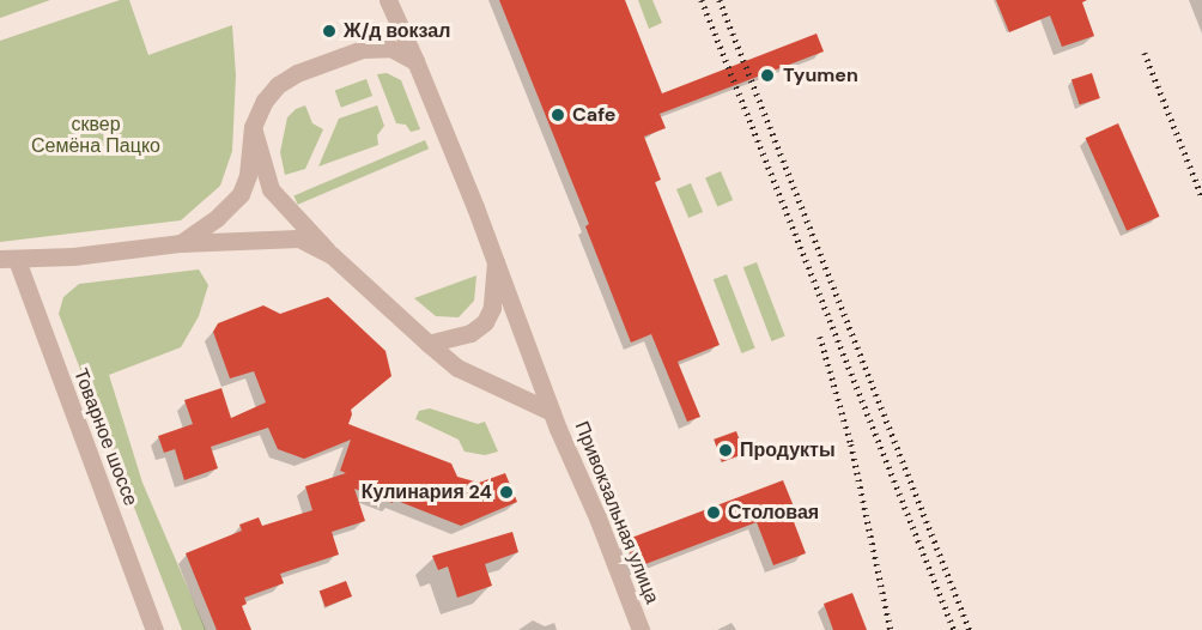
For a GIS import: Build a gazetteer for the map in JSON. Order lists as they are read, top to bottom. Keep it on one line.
{"streets":{"street":["Товарное шоссе","Привокзальная улица"]},"crossings":[["Товарное шоссе","Привокзальная улица"]],"parks":["сквер Семёна Пацко"],"places":["Ж/д вокзал","Tyumen","Cafe","Продукты","Кулинария 24","Столовая"]}
